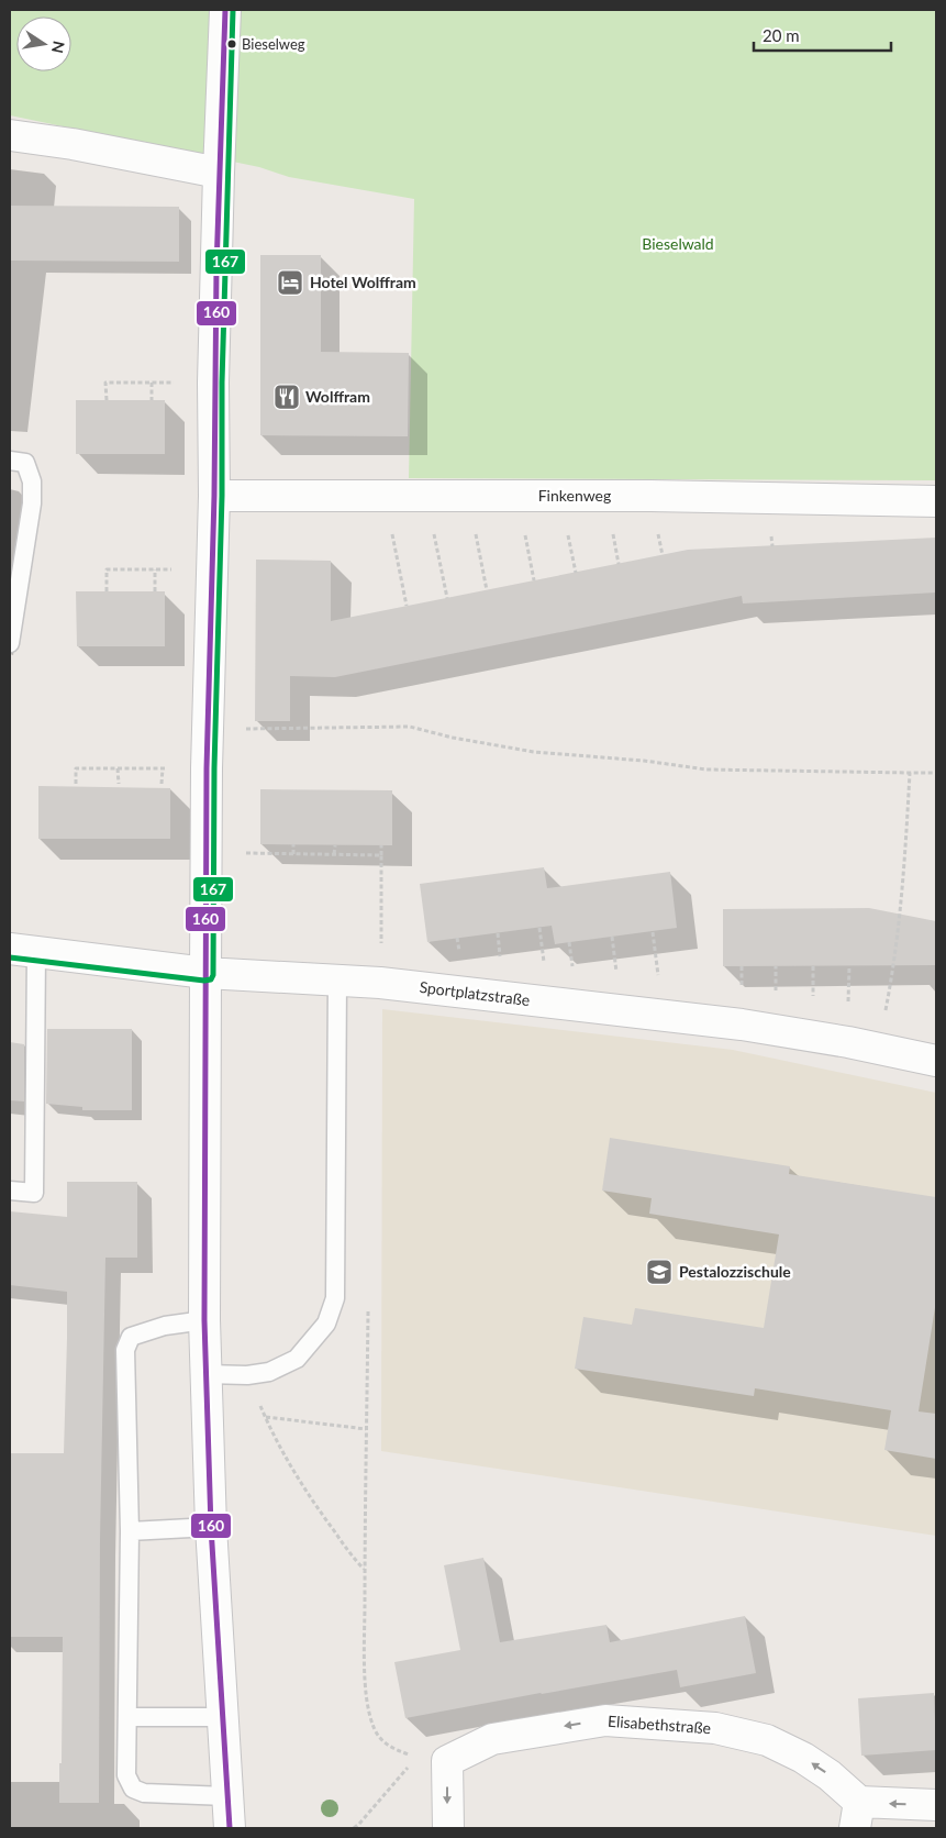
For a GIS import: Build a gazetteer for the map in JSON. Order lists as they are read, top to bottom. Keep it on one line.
{"streets":{"street":["Finkenweg","Sportplatzstraße","Elisabethstraße"]},"one_way":["Elisabethstraße"],"parks":["Bieselwald"],"places":{"other":["Bieselweg"],"hotel":["Hotel Wolffram"],"restaurant":["Wolffram"],"school or university":["Pestalozzischule"]},"lines":["transit line 160","transit line 167"],"scale_bar":"20 m","north":"right"}
